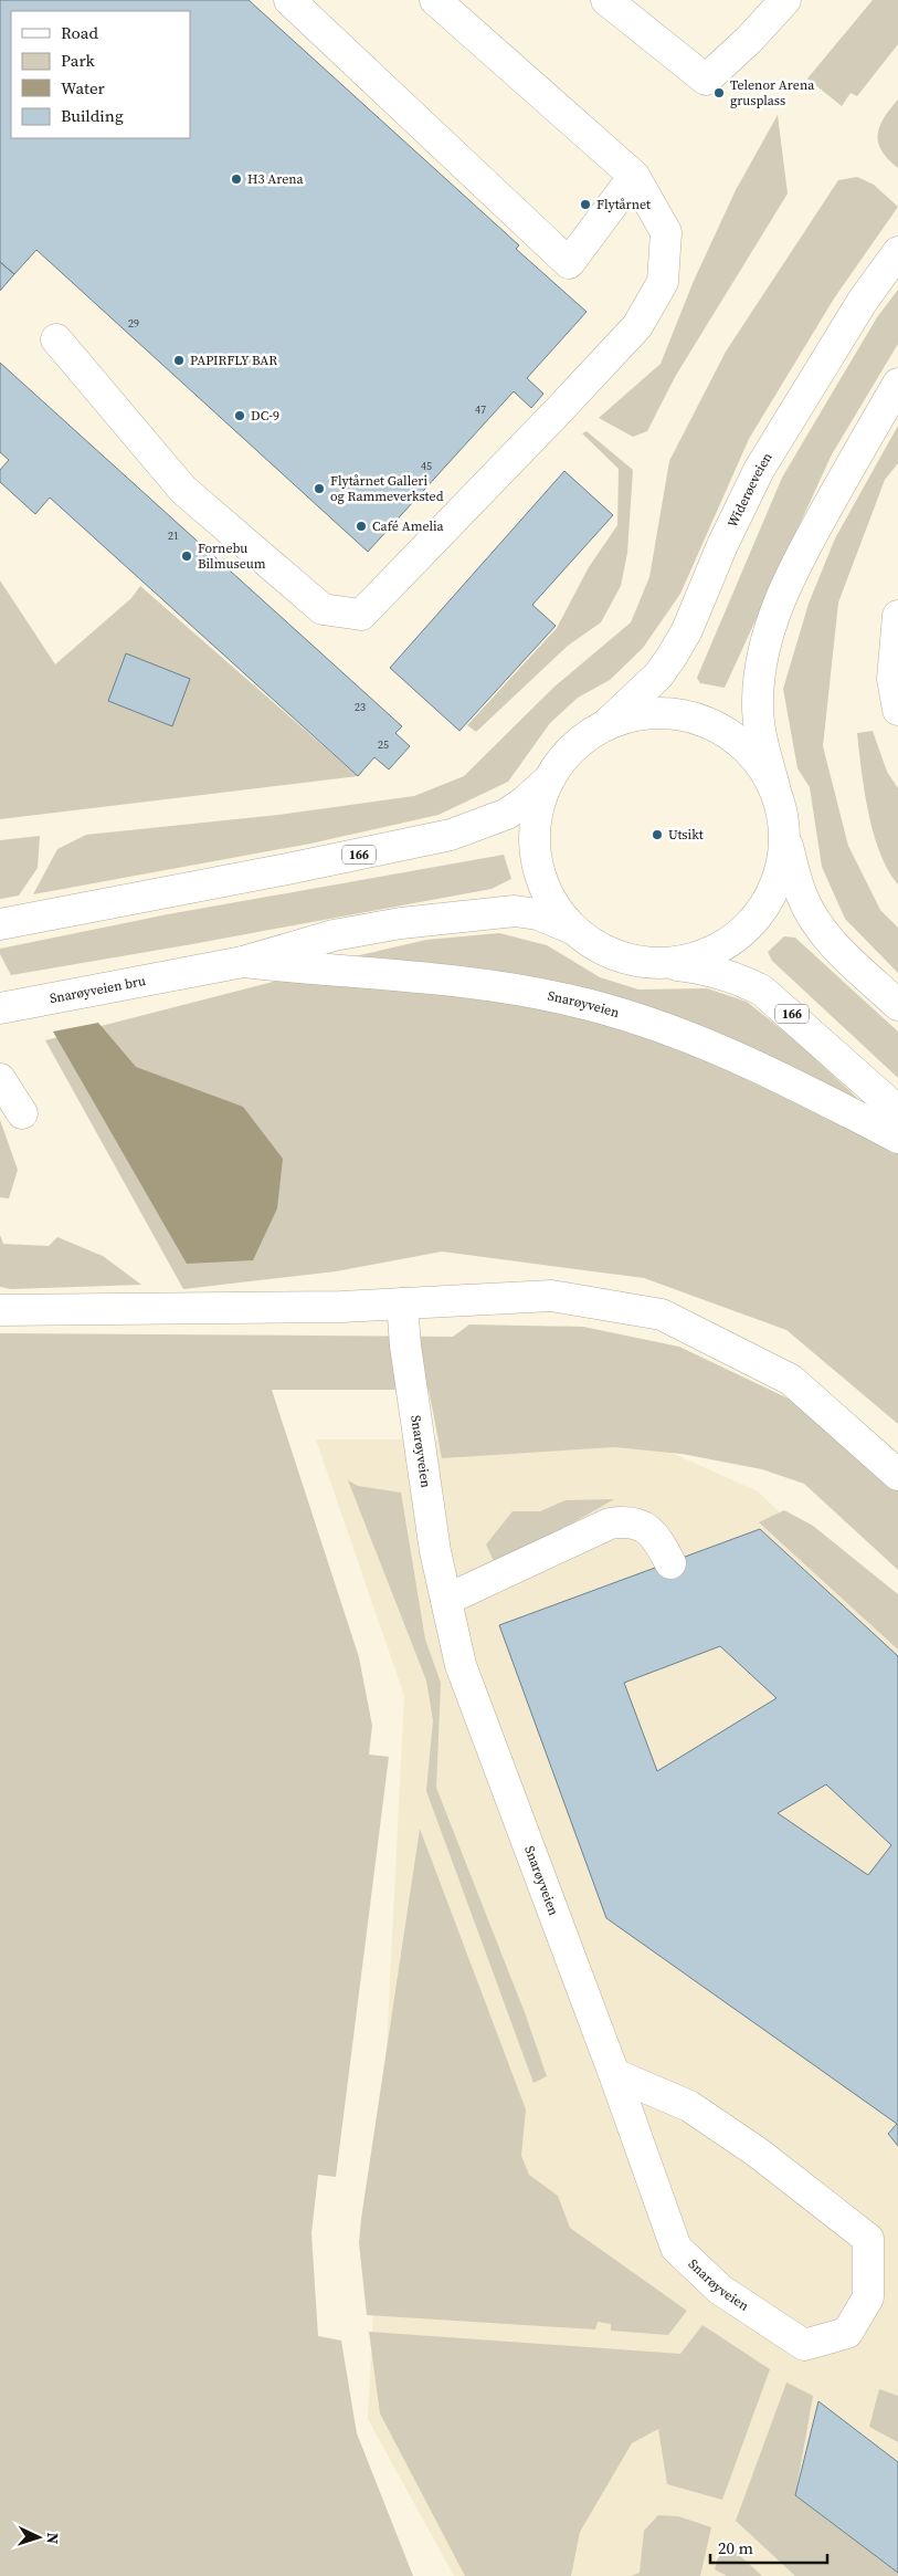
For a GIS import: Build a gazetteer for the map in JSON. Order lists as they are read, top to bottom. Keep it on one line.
{"streets":{"main road":["Widerøeveien","166","Snarøyveien bru","Snarøyveien"]},"crossings":[["Widerøeveien","166"],["166","Snarøyveien"],["Snarøyveien bru","Snarøyveien"]],"places":["Telenor Arena grusplass","H3 Arena","Flytårnet","PAPIRFLY BAR","DC‑9","Flytårnet Galleri og Rammeverksted","Café Amelia","Fornebu Bilmuseum","Utsikt"],"house_numbers":["29","47","45","21","23","25"],"legend":["Road","Park","Water","Building"],"scale_bar":"20 m","north":"right"}
